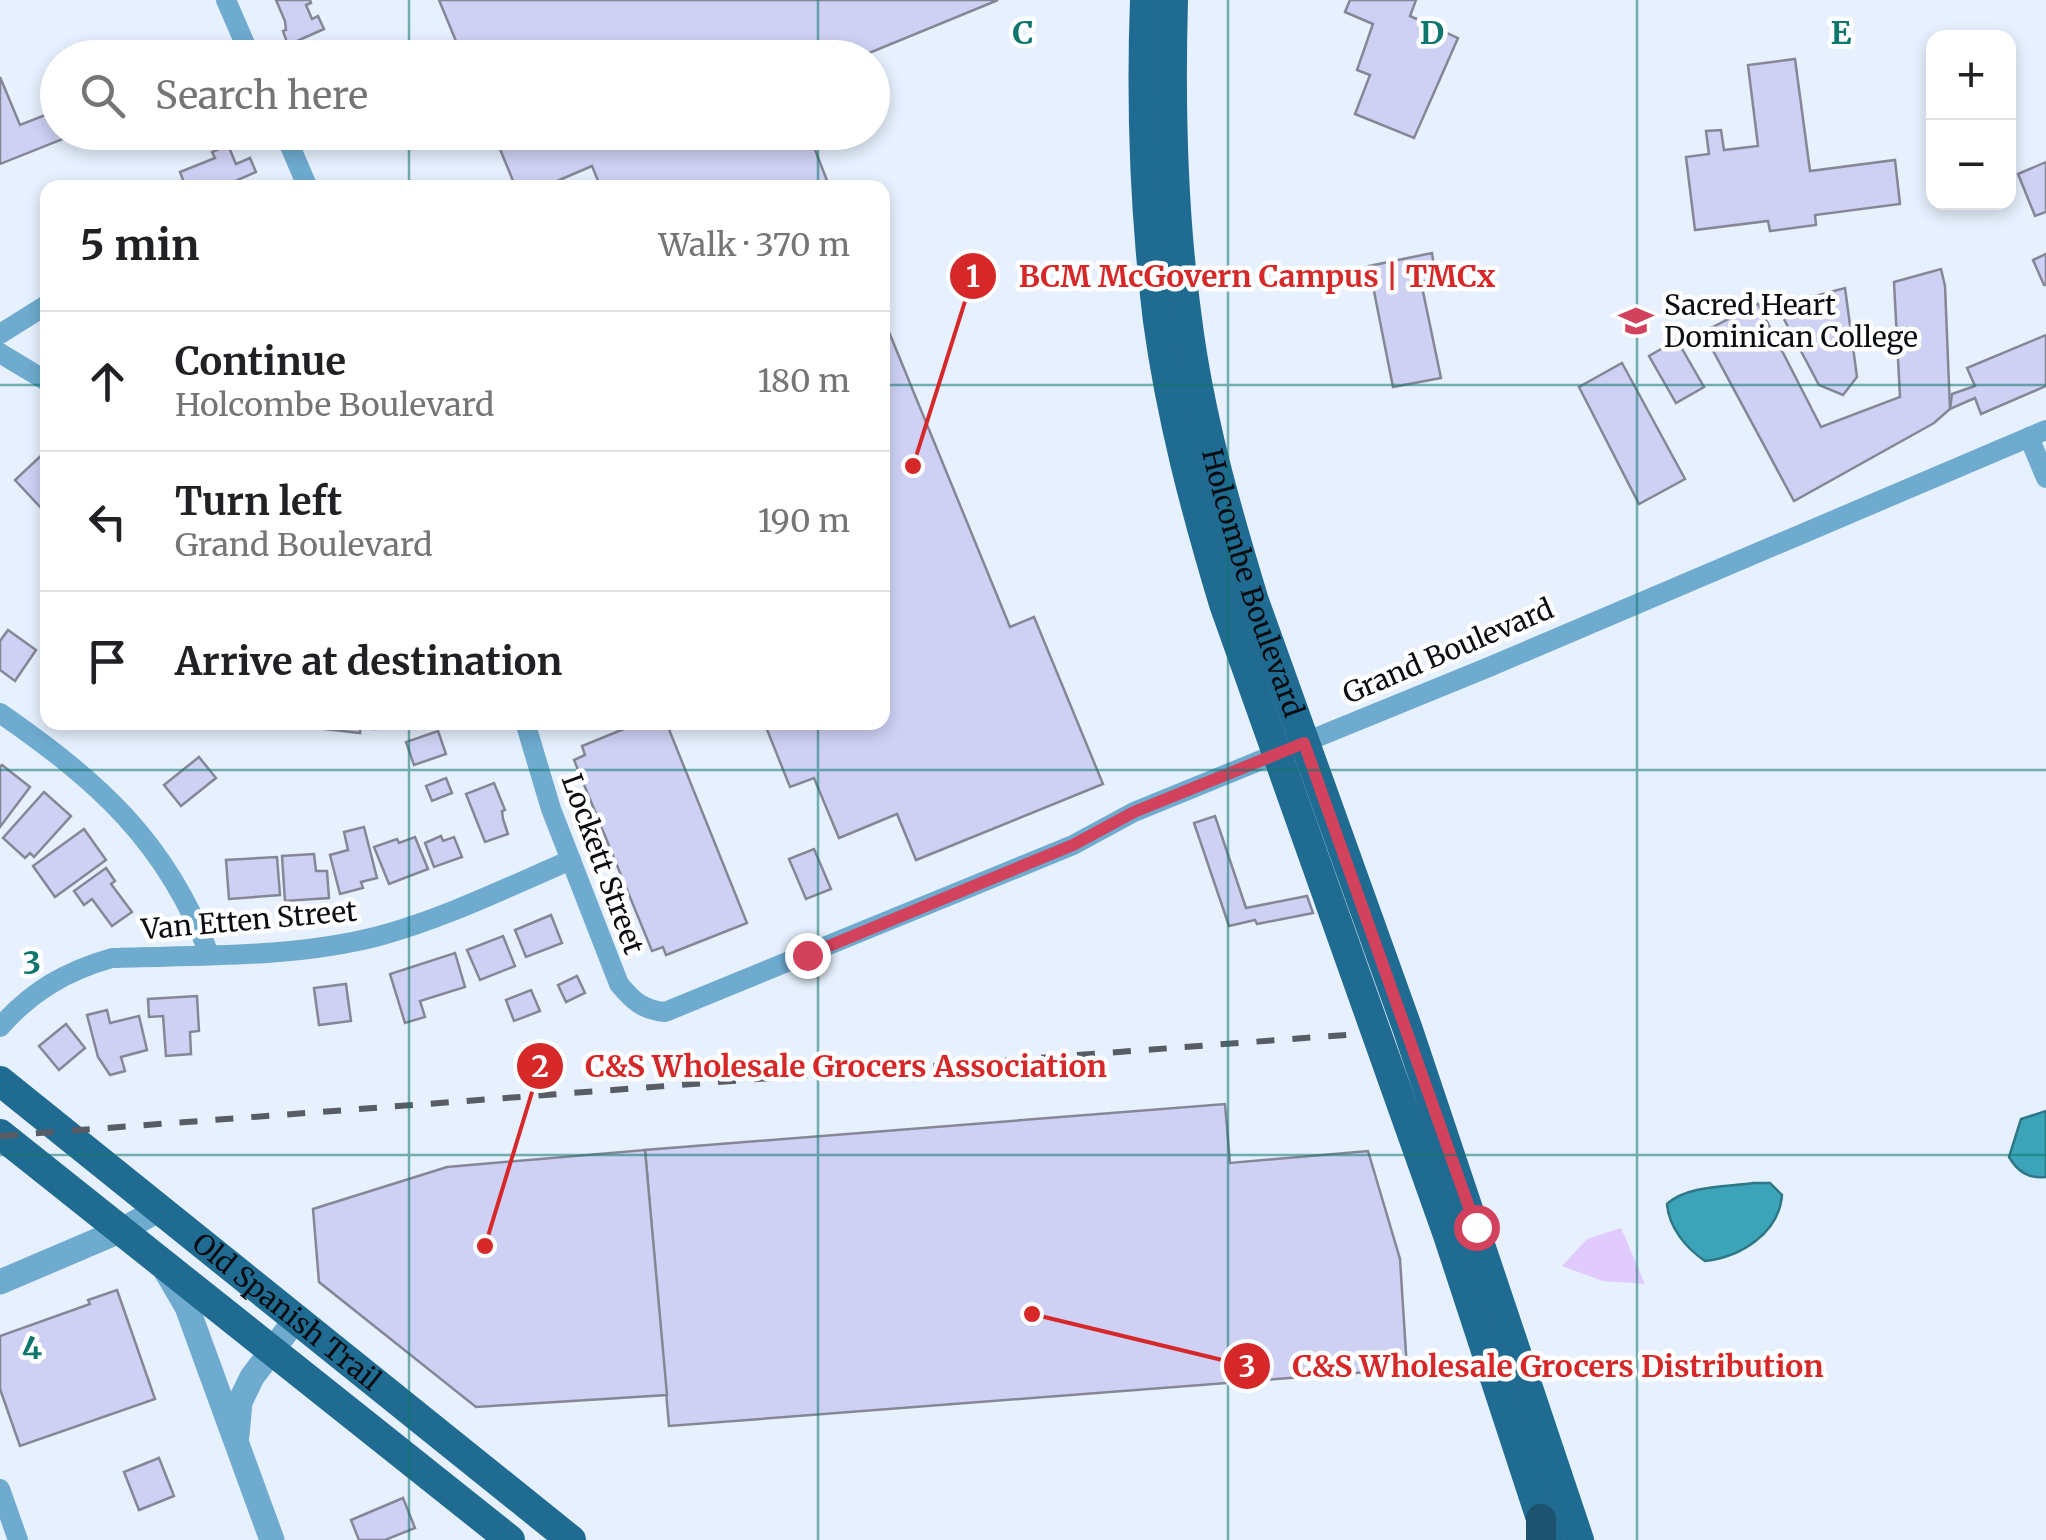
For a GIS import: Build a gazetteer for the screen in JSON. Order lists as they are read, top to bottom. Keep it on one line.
{"streets":{"main road":["Holcombe Boulevard","Old Spanish Trail"],"street":["Grand Boulevard","Lockett Street","Van Etten Street"]},"crossings":[["Holcombe Boulevard","Grand Boulevard"],["Grand Boulevard","Lockett Street"],["Lockett Street","Van Etten Street"]],"places":{"school or university":["Sacred Heart Dominican College"],"other":["BCM McGovern Campus | TMCx","C&S Wholesale Grocers Association","C&S Wholesale Grocers Distribution"]},"page":{"map_buttons":["+","−"],"search":"Search here","heading":["5 min","Walk · 370 m"],"list":[["Continue","Holcombe Boulevard","180 m"],["Turn left","Grand Boulevard","190 m"],"Arrive at destination"]},"grid":{"columns":["C","D","E"],"rows":["3","4"]}}
